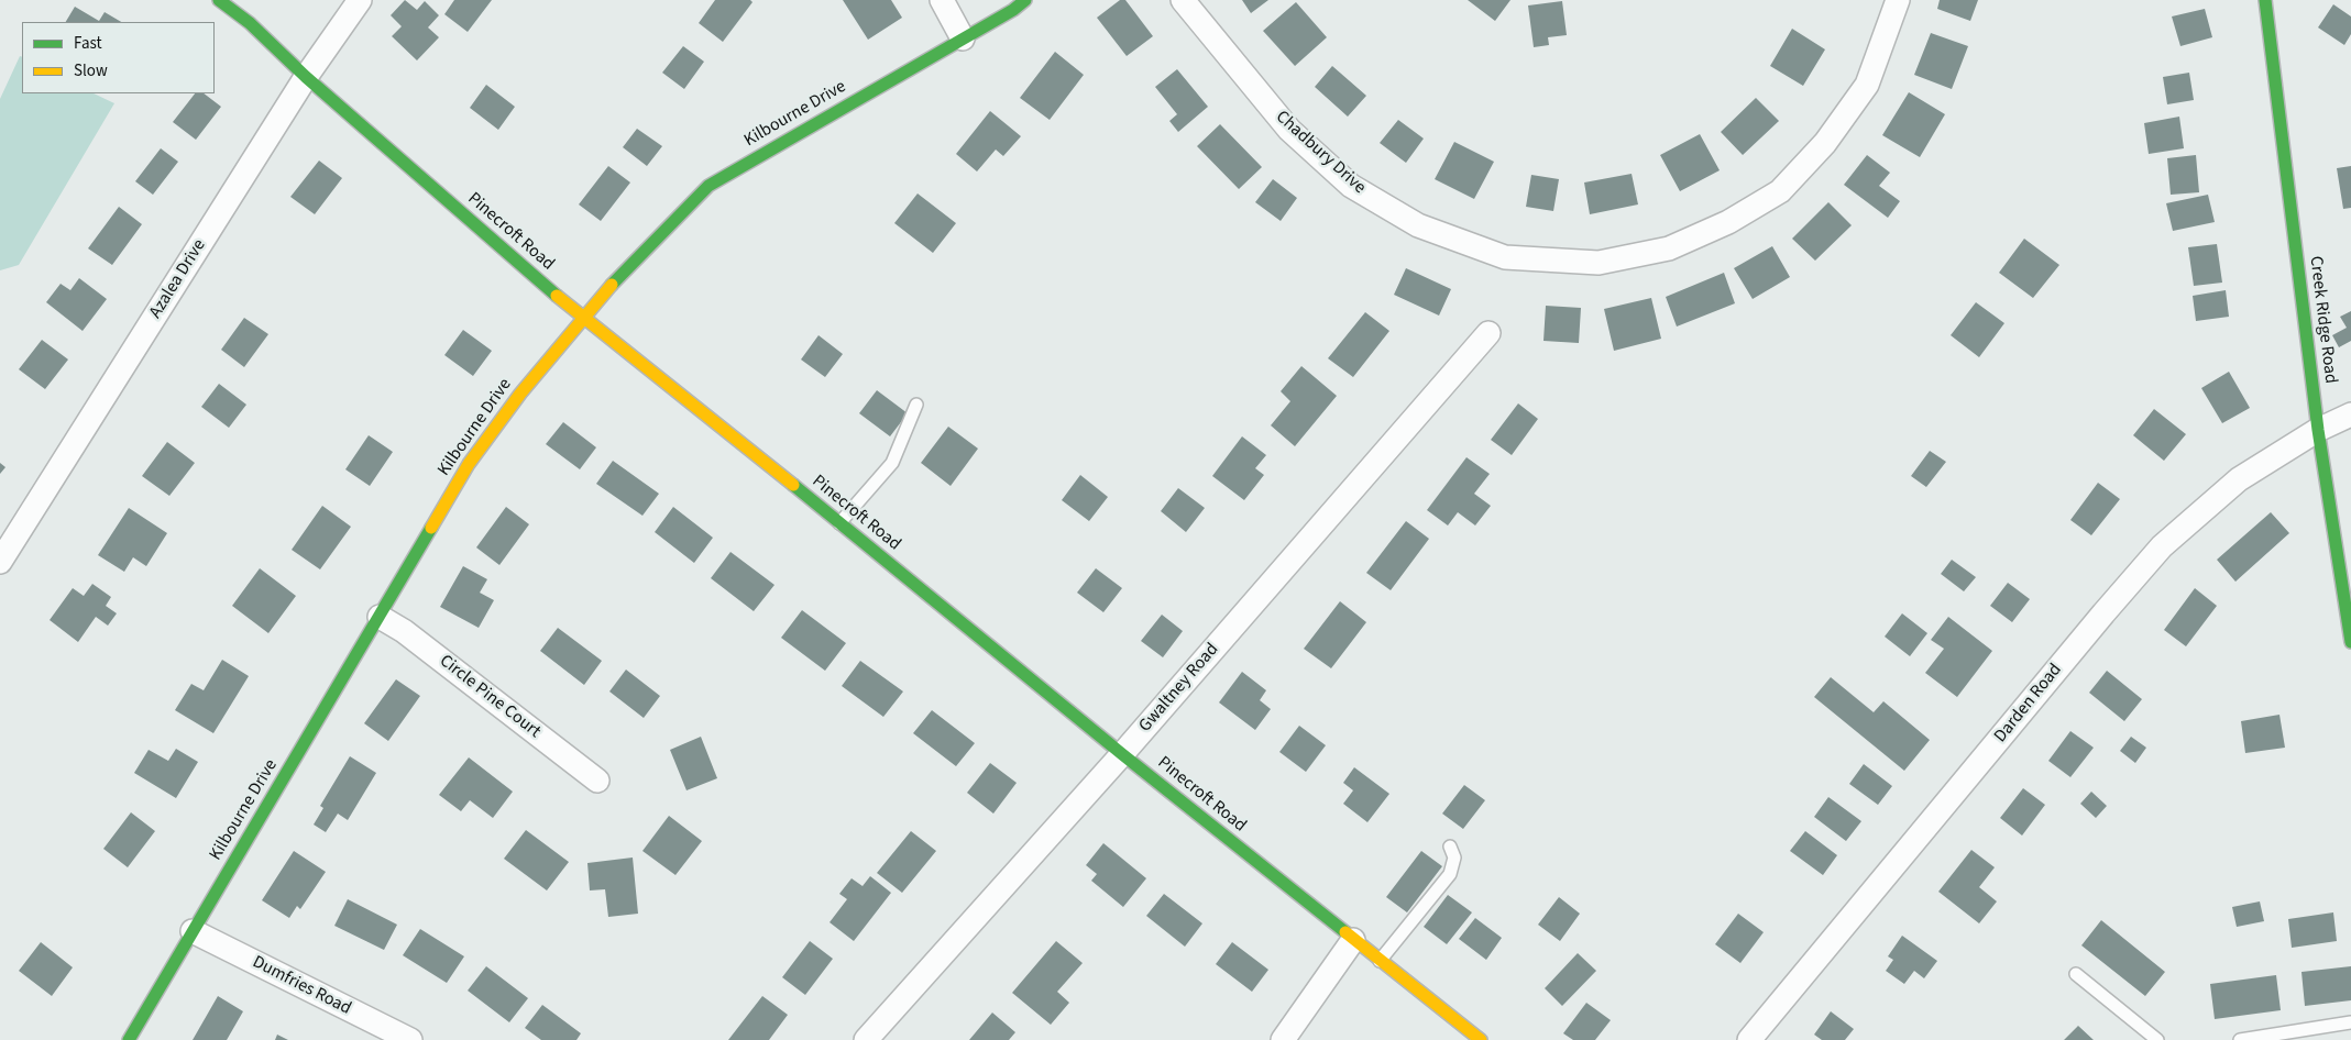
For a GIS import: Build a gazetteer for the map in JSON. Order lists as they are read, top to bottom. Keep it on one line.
{"streets":{"street":["Kilbourne Drive","Chadbury Drive","Pinecroft Road","Azalea Drive","Creek Ridge Road","Gwaltney Road","Circle Pine Court","Darden Road","Dumfries Road"]},"crossings":[["Kilbourne Drive","Pinecroft Road"],["Kilbourne Drive","Circle Pine Court"],["Kilbourne Drive","Dumfries Road"],["Pinecroft Road","Azalea Drive"],["Pinecroft Road","Gwaltney Road"],["Creek Ridge Road","Darden Road"]],"legend":["Fast","Slow"]}
